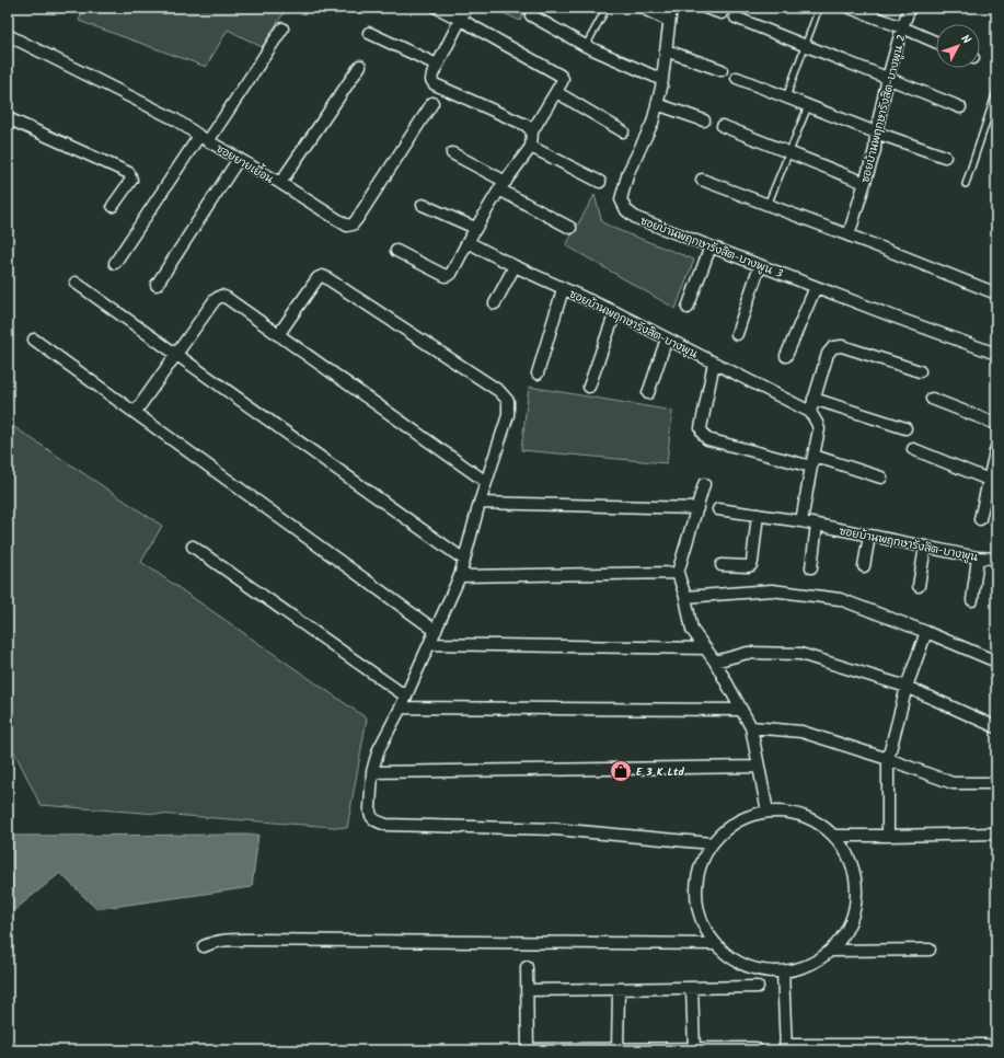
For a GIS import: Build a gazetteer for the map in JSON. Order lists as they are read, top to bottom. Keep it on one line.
{"streets":{"street":["ซอยบ้านพฤกษารังสิต-บางพูน 2","ซอยยายเยื้อน","ซอยบ้านพฤกษารังสิต-บางพูน 3","ซอยบ้านพฤกษารังสิต-บางพูน"]},"places":{"shop":["E 3 K Ltd"]},"north":"top right"}
